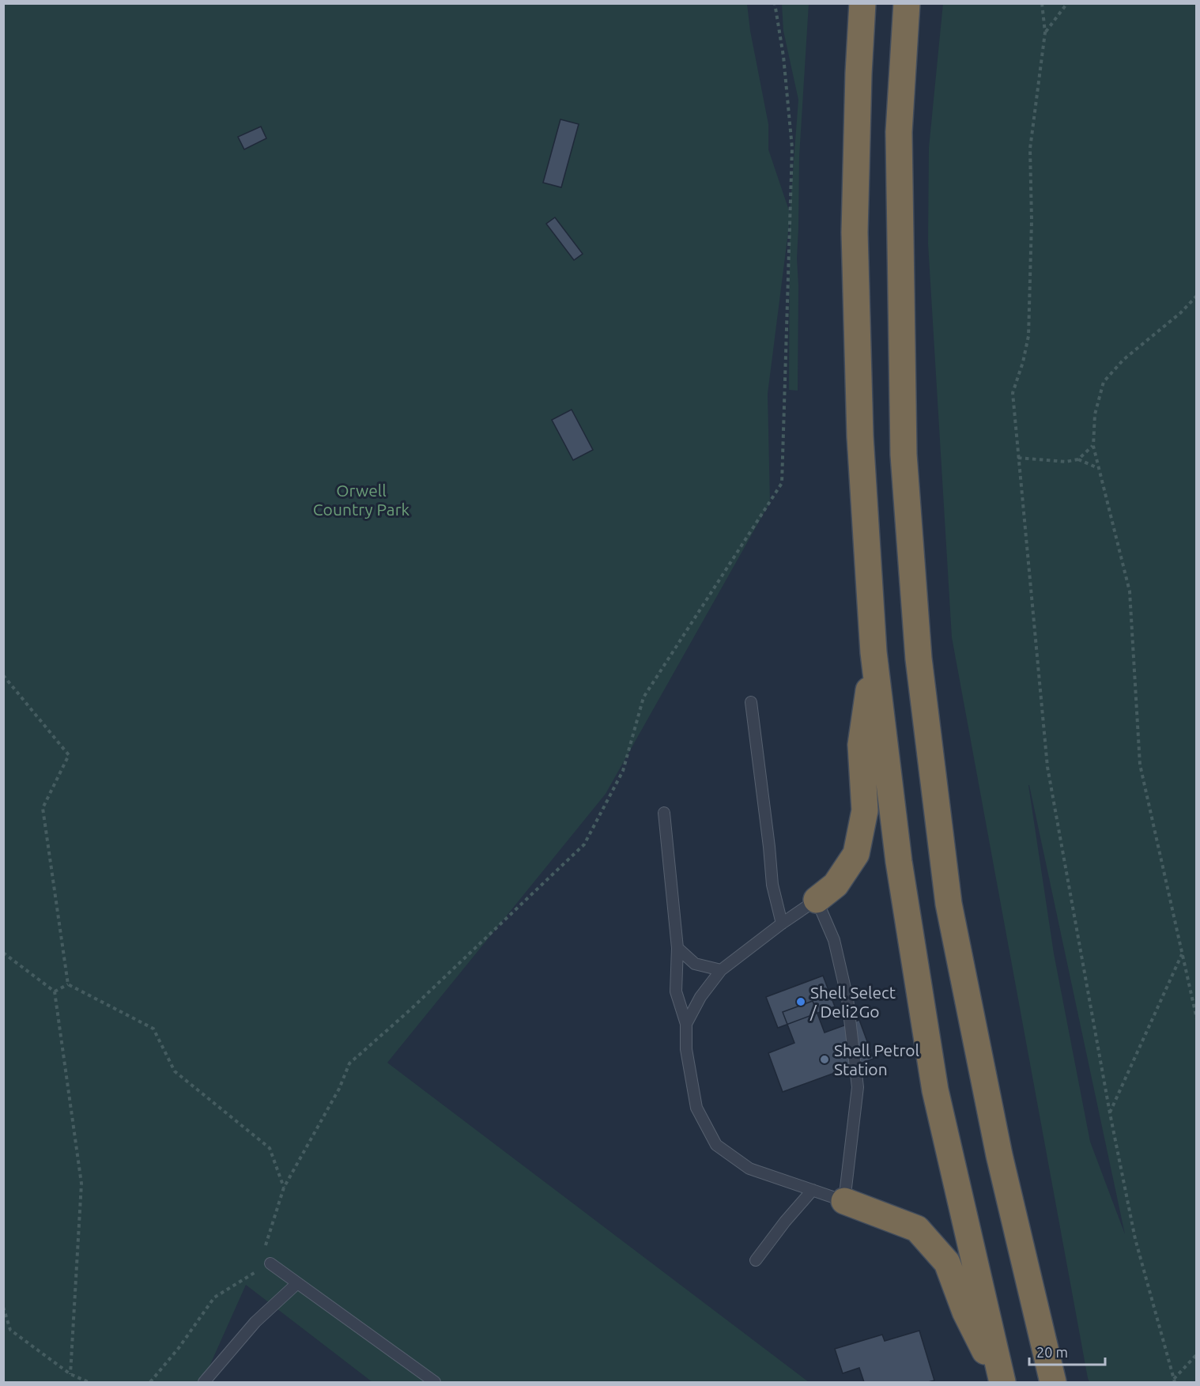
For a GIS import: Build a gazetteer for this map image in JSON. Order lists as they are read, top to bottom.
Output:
{
  "parks": ["Orwell Country Park"],
  "places": ["Shell Select / Deli2Go", "Shell Petrol Station"],
  "scale_bar": "20 m"
}
